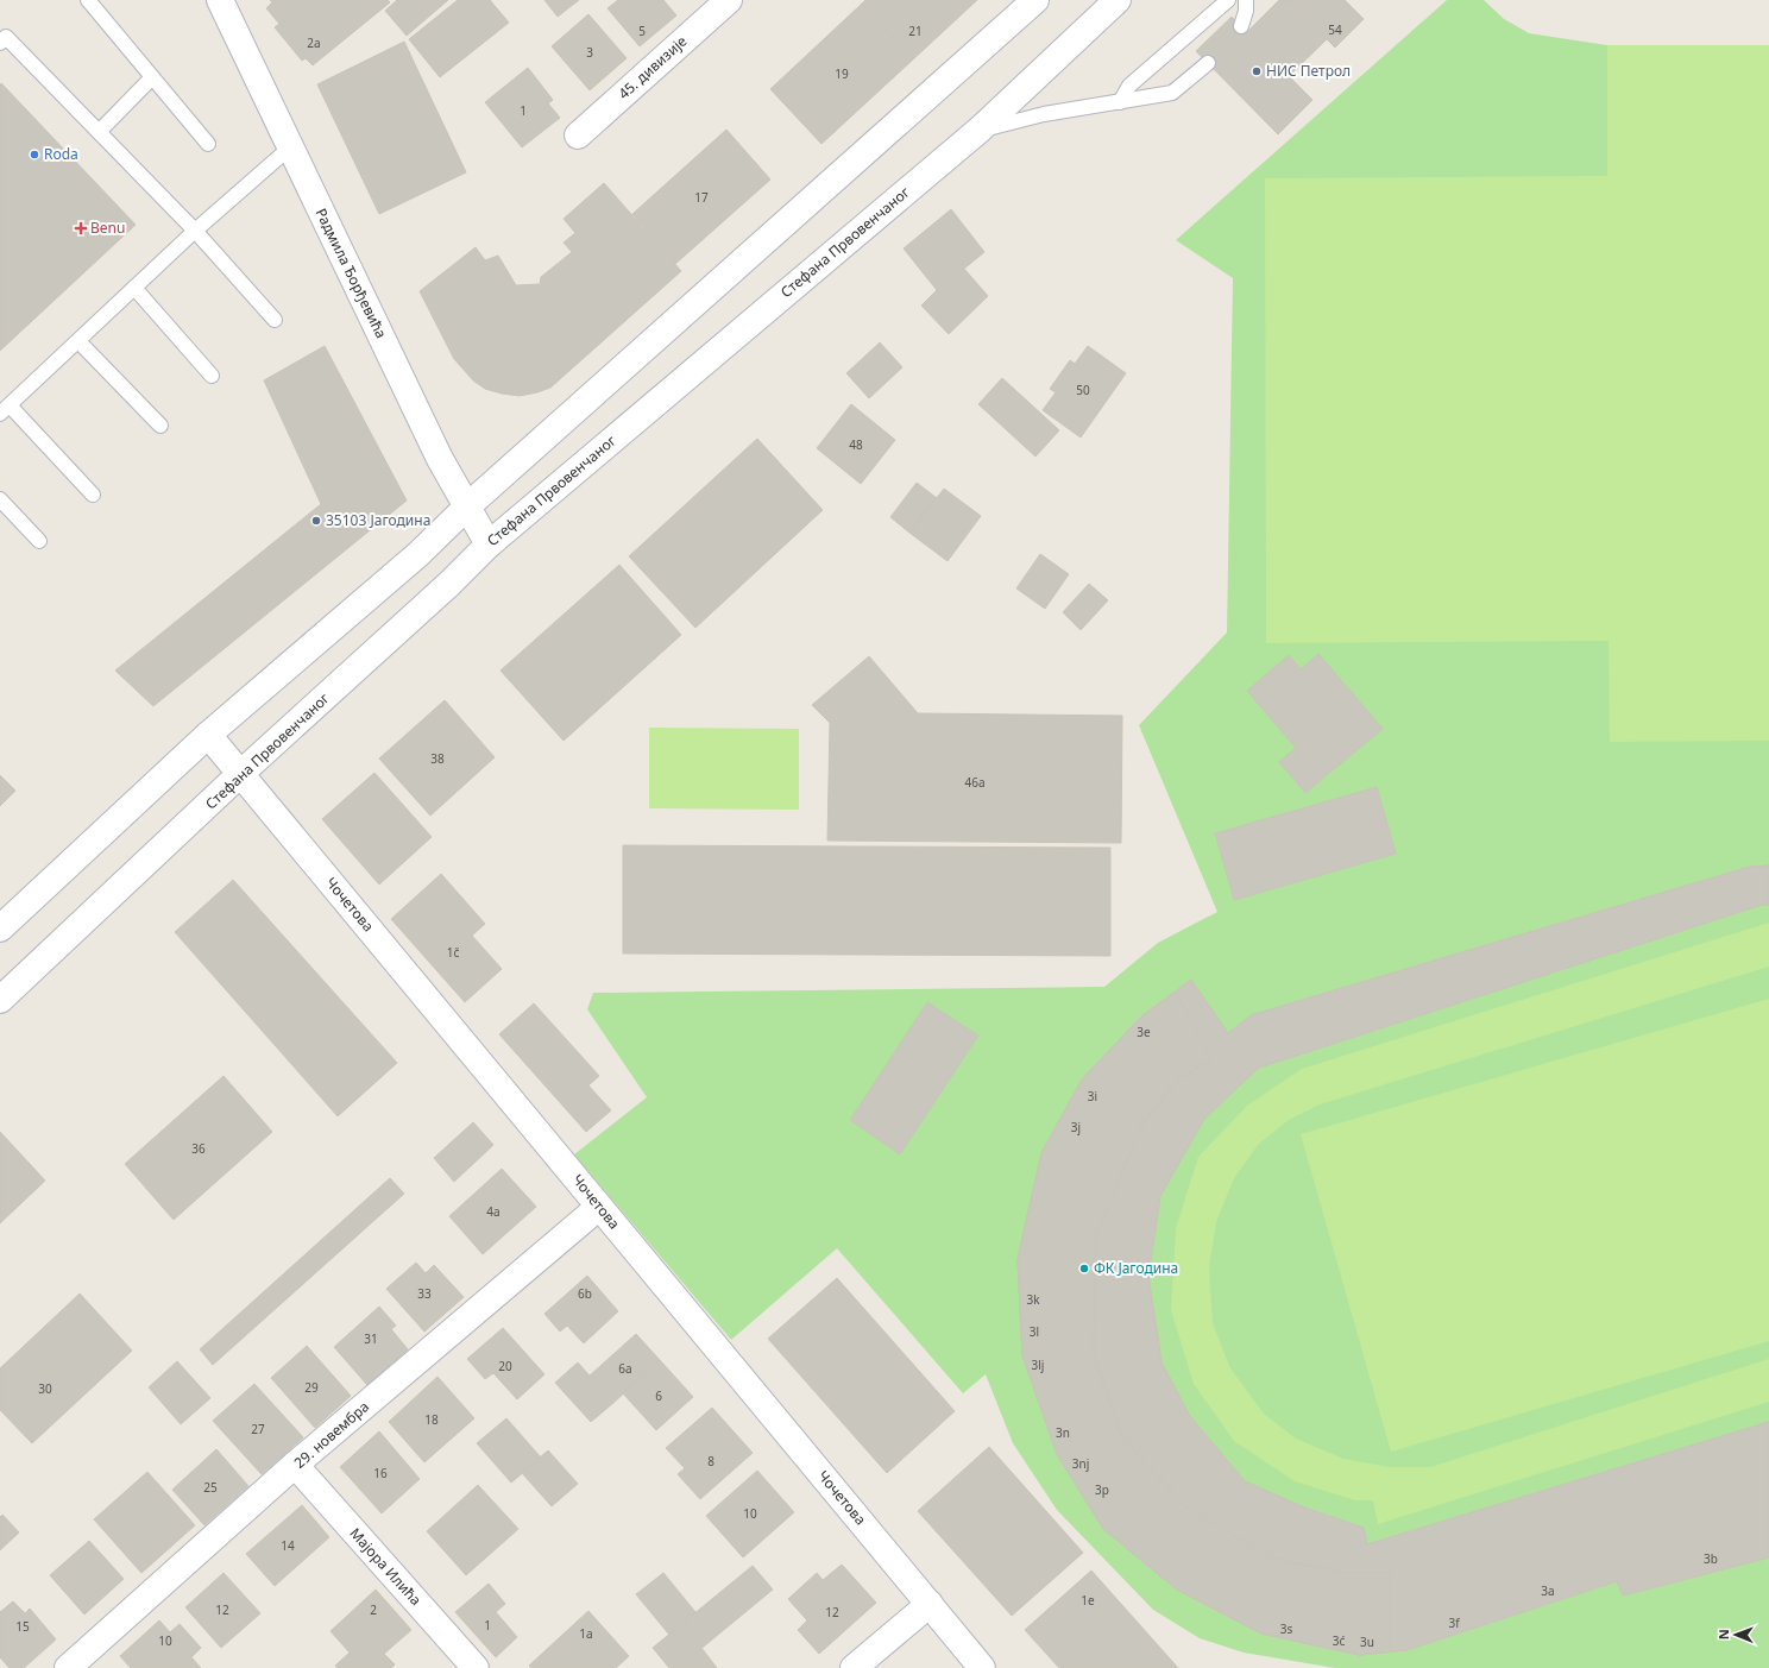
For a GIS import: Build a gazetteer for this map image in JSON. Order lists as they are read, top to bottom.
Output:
{
  "streets": {
    "street": [
      "45. дивизије",
      "Стефана Првовенчаног",
      "Радмила Ђорђевића",
      "Чочетова",
      "29. новембра",
      "Мајора Илића"
    ]
  },
  "crossings": [
    ["Стефана Првовенчаног", "Радмила Ђорђевића"],
    ["Стефана Првовенчаног", "Чочетова"],
    ["Чочетова", "29. новембра"],
    ["29. новембра", "Мајора Илића"]
  ],
  "places": {
    "other": [
      "НИС Петрол",
      "Roda",
      "35103 Јагодина",
      "ФК Јагодина"
    ],
    "health": ["Benu"]
  },
  "house_numbers": [
    "54",
    "5",
    "21",
    "2a",
    "3",
    "19",
    "1",
    "17",
    "50",
    "48",
    "38",
    "46a",
    "1č",
    "3e",
    "3i",
    "3j",
    "36",
    "4a",
    "33",
    "6b",
    "3k",
    "3l",
    "31",
    "3lj",
    "20",
    "6a",
    "29",
    "30",
    "6",
    "18",
    "27",
    "3n",
    "8",
    "3nj",
    "16",
    "25",
    "3p",
    "10",
    "14",
    "3b",
    "3a",
    "1e",
    "12",
    "2",
    "12",
    "3f",
    "1",
    "15",
    "3s",
    "1a",
    "10",
    "3ć",
    "3u"
  ],
  "north": "left"
}
